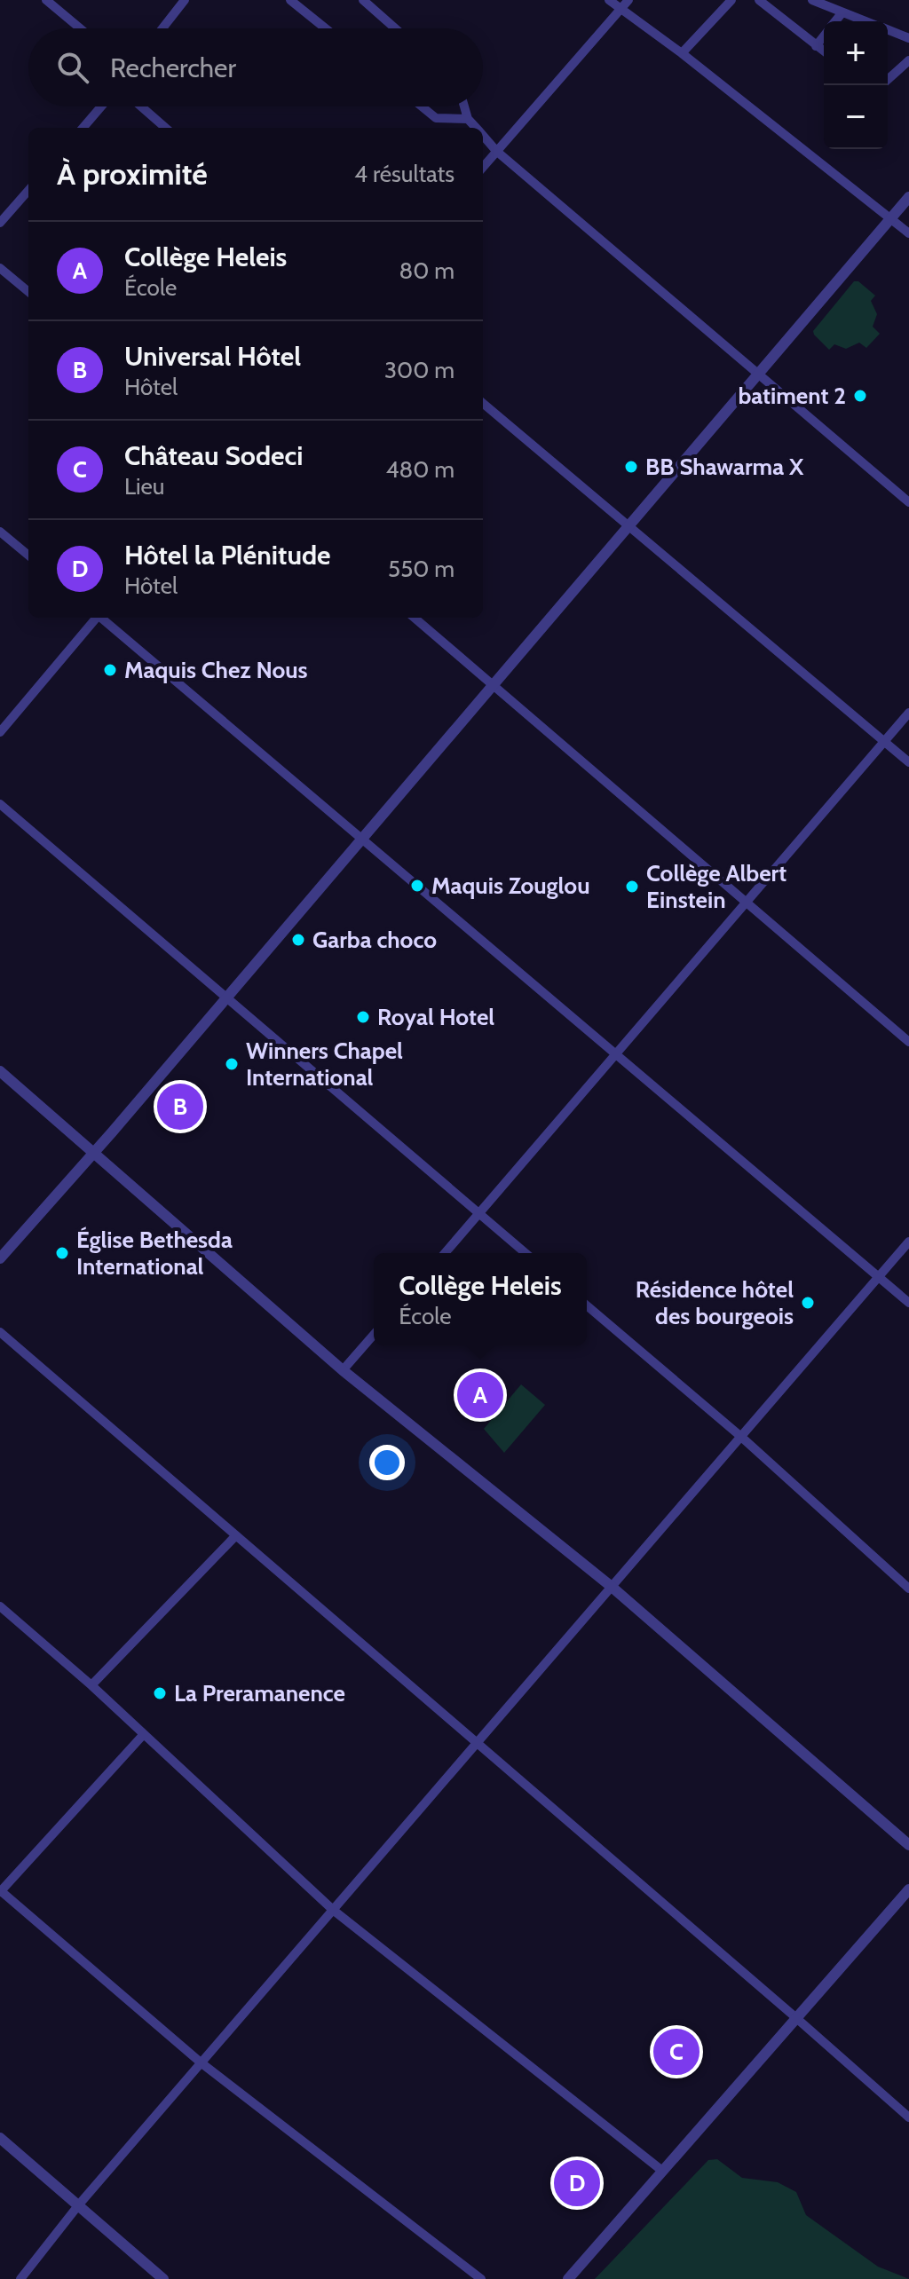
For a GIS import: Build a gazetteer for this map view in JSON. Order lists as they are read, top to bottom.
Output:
{
  "places": [
    "batiment 2",
    "BB Shawarma X",
    "Maquis Chez Nous",
    "Maquis Zouglou",
    "Collège Albert Einstein",
    "Garba choco",
    "Royal Hotel",
    "Winners Chapel International",
    "Église Bethesda International",
    "Résidence hôtel des bourgeois",
    "La Preramanence"
  ],
  "page": {
    "map_buttons": ["+", "−"],
    "search": "Rechercher",
    "heading": ["À proximité", "4 résultats"],
    "list": [
      {
        "mark": "A",
        "name": "Collège Heleis",
        "note": "École",
        "value": "80 m"
      },
      {
        "mark": "B",
        "name": "Universal Hôtel",
        "note": "Hôtel",
        "value": "300 m"
      },
      {
        "mark": "C",
        "name": "Château Sodeci",
        "note": "Lieu",
        "value": "480 m"
      },
      {
        "mark": "D",
        "name": "Hôtel la Plénitude",
        "note": "Hôtel",
        "value": "550 m"
      }
    ],
    "pins": [
      "B",
      "A",
      "C",
      "D"
    ],
    "popup": ["Collège Heleis", "École"]
  }
}
